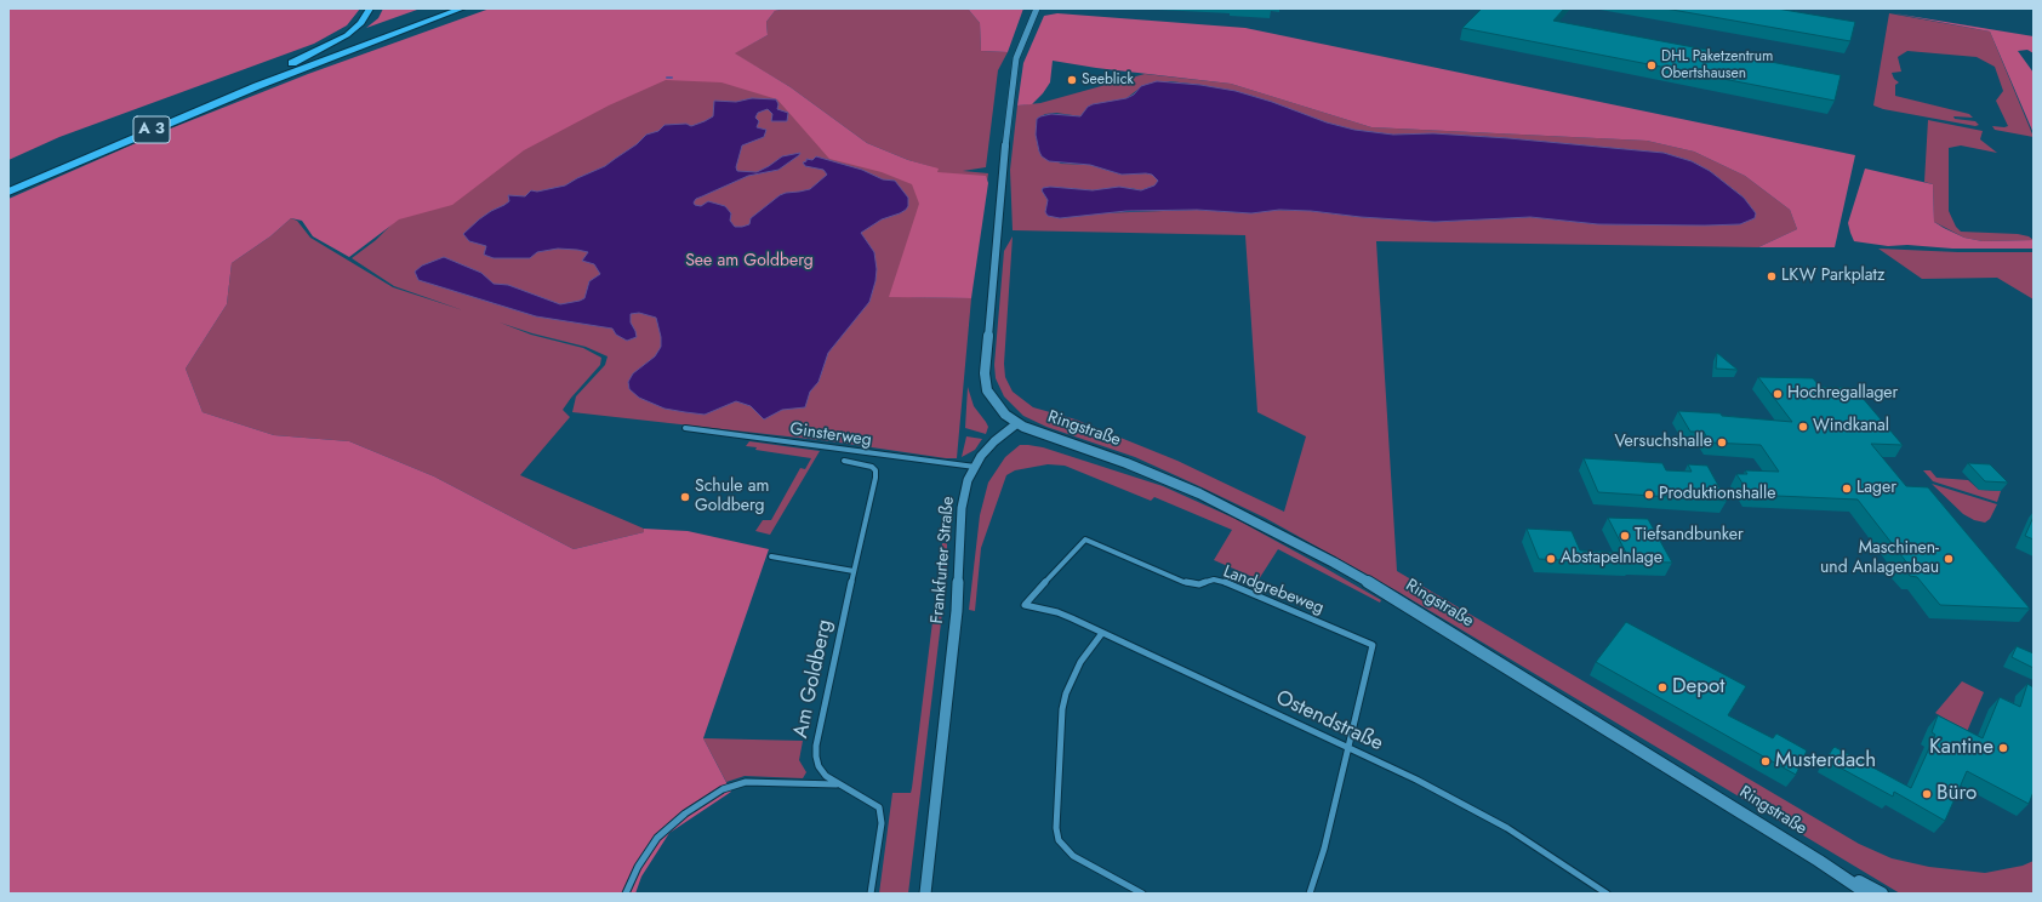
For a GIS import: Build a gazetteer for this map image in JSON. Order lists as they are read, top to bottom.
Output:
{
  "streets": {
    "highway": ["A 3"],
    "main road": ["Ringstraße"],
    "street": [
      "Ginsterweg",
      "Frankfurter Straße",
      "Landgrebeweg",
      "Am Goldberg",
      "Ostendstraße"
    ]
  },
  "crossings": [
    ["Ringstraße", "Frankfurter Straße"],
    ["Ginsterweg", "Frankfurter Straße"],
    ["Landgrebeweg", "Ostendstraße"]
  ],
  "parks": ["See am Goldberg"],
  "places": [
    "DHL Paketzentrum Obertshausen",
    "Seeblick",
    "LKW Parkplatz",
    "Hochregallager",
    "Windkanal",
    "Versuchshalle",
    "Lager",
    "Produktionshalle",
    "Schule am Goldberg",
    "Tiefsandbunker",
    "Abstapelnlage",
    "Maschinen- und Anlagenbau",
    "Depot",
    "Kantine",
    "Musterdach",
    "Büro"
  ]
}
